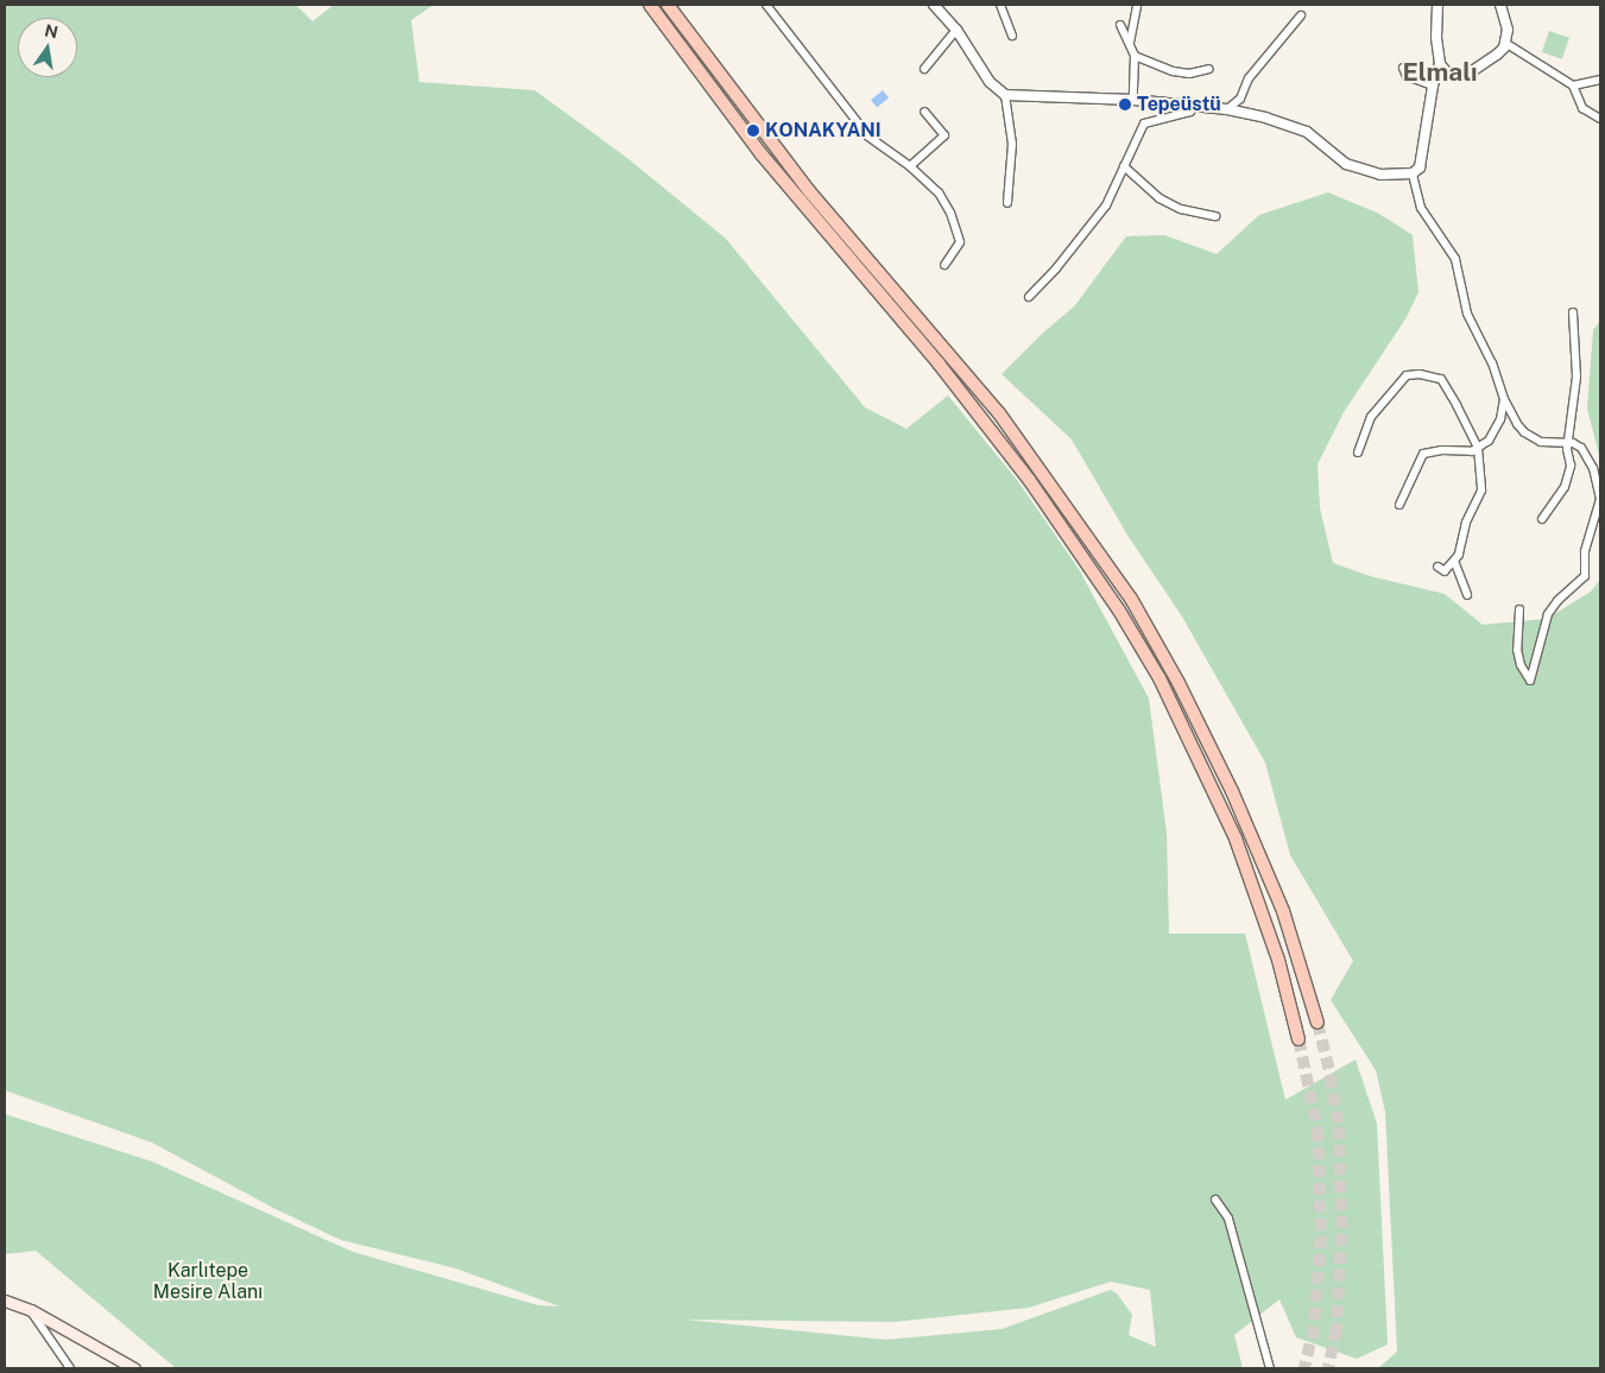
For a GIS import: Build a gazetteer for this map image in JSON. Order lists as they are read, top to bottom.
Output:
{
  "districts": ["Elmalı"],
  "parks": ["Karlıtepe Mesire Alanı"],
  "places": ["Tepeüstü", "KONAKYANI"],
  "north": "top"
}
